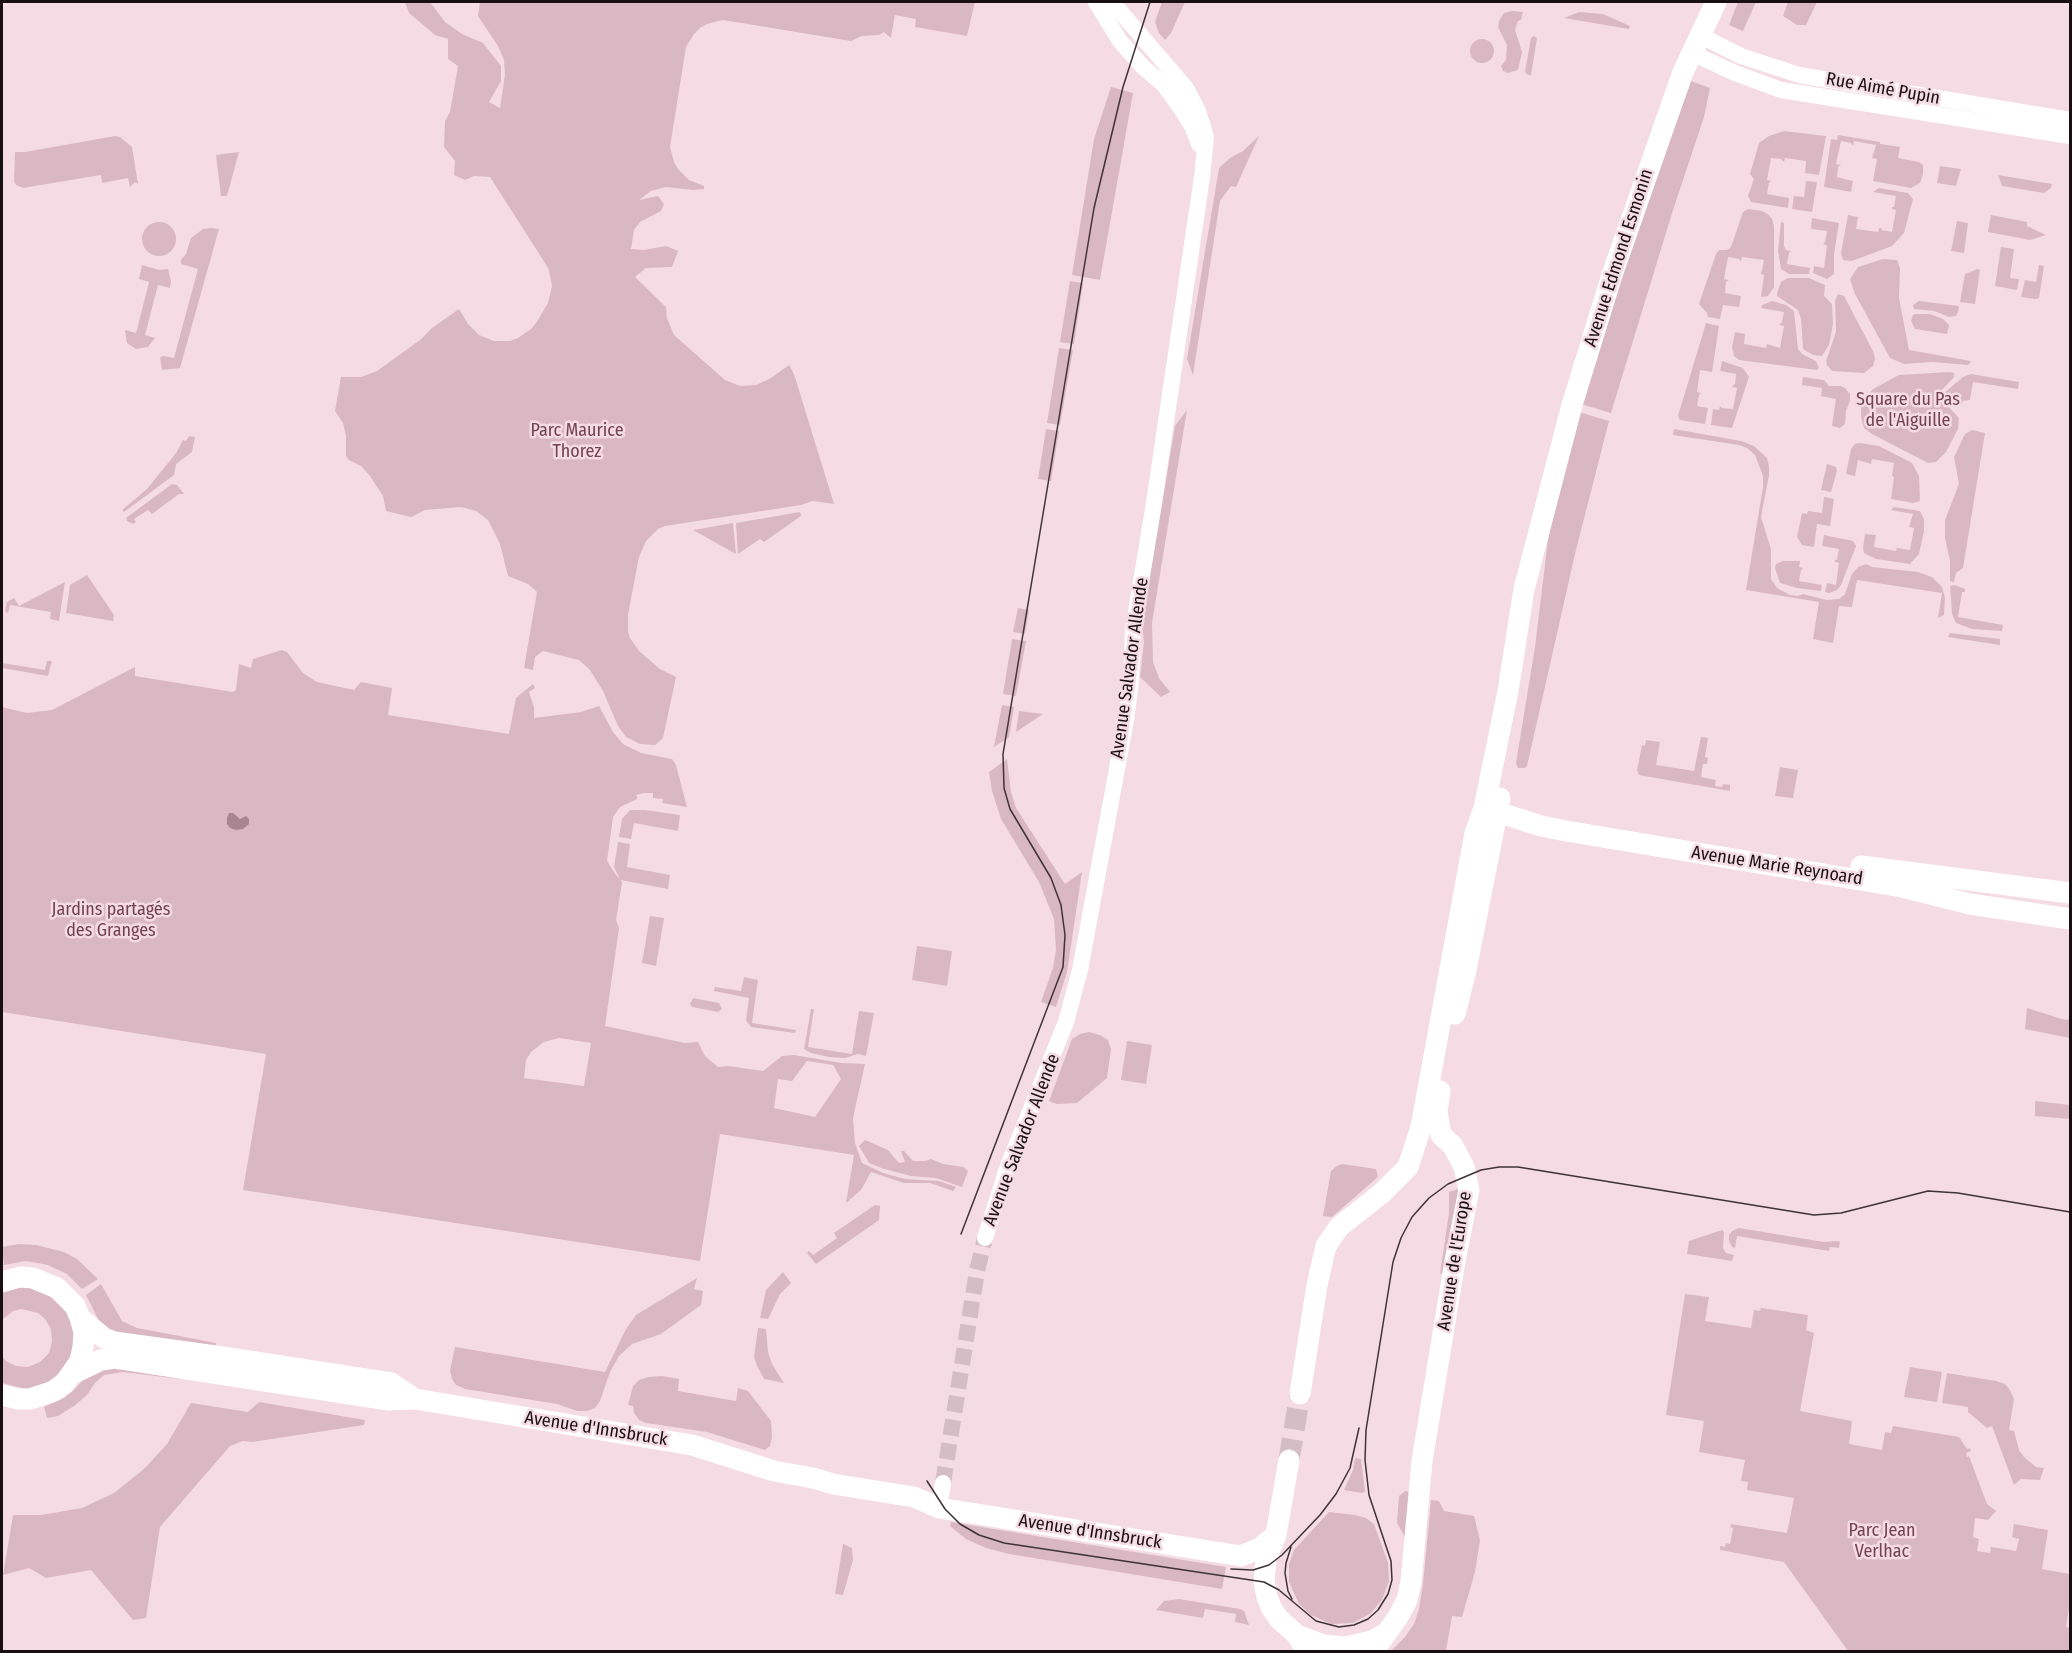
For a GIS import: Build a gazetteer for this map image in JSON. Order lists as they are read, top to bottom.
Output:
{
  "streets": {
    "main road": [
      "Avenue Edmond Esmonin",
      "Avenue Marie Reynoard",
      "Avenue de l'Europe",
      "Avenue d'Innsbruck"
    ],
    "street": ["Rue Aimé Pupin", "Avenue Salvador Allende"]
  },
  "crossings": [
    ["Rue Aimé Pupin", "Avenue Edmond Esmonin"],
    ["Avenue Edmond Esmonin", "Avenue Marie Reynoard"],
    ["Avenue Edmond Esmonin", "Avenue de l'Europe"],
    ["Avenue Marie Reynoard", "Avenue de l'Europe"]
  ],
  "parks": [
    "Square du Pas de l'Aiguille",
    "Parc Maurice Thorez",
    "Jardins partagés des Granges",
    "Parc Jean Verlhac"
  ]
}
